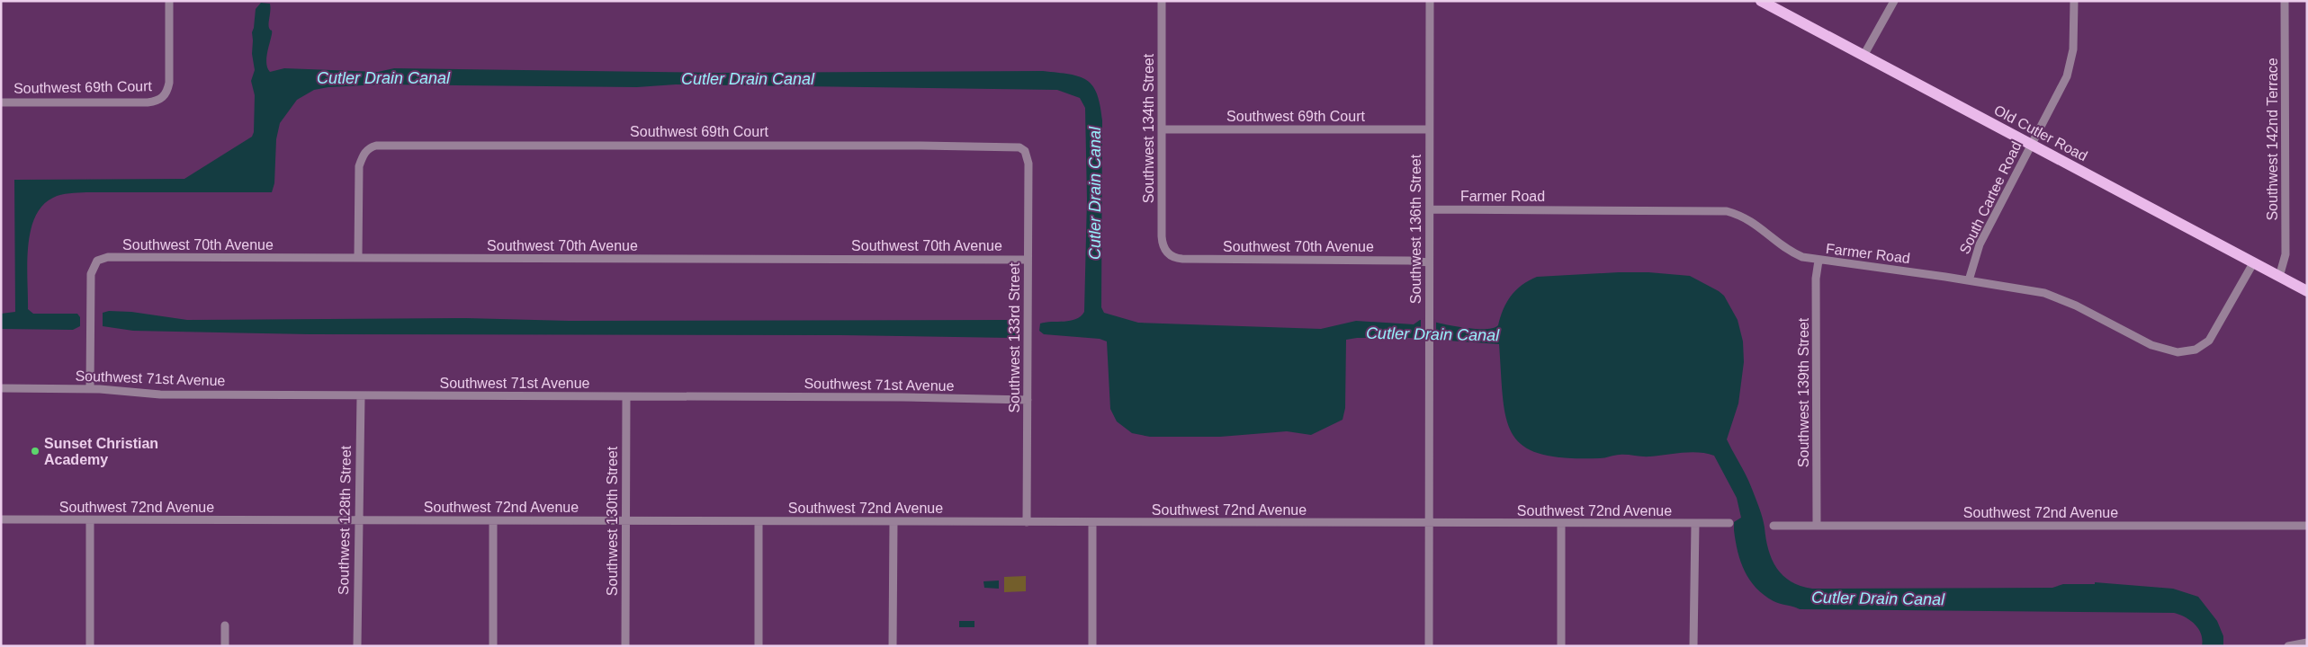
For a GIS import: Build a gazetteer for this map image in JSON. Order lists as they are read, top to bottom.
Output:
{
  "streets": {
    "main road": ["Old Cutler Road"],
    "street": [
      "Southwest 69th Court",
      "Southwest 134th Street",
      "Southwest 142nd Terrace",
      "Farmer Road",
      "South Cartee Road",
      "Southwest 136th Street",
      "Southwest 70th Avenue",
      "Southwest 133rd Street",
      "Southwest 71st Avenue",
      "Southwest 139th Street",
      "Southwest 72nd Avenue",
      "Southwest 128th Street",
      "Southwest 130th Street"
    ]
  },
  "crossings": [
    ["Southwest 69th Court", "Southwest 134th Street"],
    ["Southwest 69th Court", "Southwest 136th Street"],
    ["Southwest 69th Court", "Southwest 70th Avenue"],
    ["Southwest 69th Court", "Southwest 133rd Street"],
    ["Southwest 134th Street", "Southwest 70th Avenue"],
    ["Old Cutler Road", "Southwest 142nd Terrace"],
    ["Old Cutler Road", "Farmer Road"],
    ["Old Cutler Road", "South Cartee Road"],
    ["Farmer Road", "South Cartee Road"],
    ["Farmer Road", "Southwest 136th Street"],
    ["Farmer Road", "Southwest 139th Street"],
    ["Southwest 136th Street", "Southwest 70th Avenue"],
    ["Southwest 136th Street", "Southwest 72nd Avenue"],
    ["Southwest 70th Avenue", "Southwest 133rd Street"],
    ["Southwest 70th Avenue", "Southwest 71st Avenue"],
    ["Southwest 133rd Street", "Southwest 71st Avenue"],
    ["Southwest 133rd Street", "Southwest 72nd Avenue"],
    ["Southwest 71st Avenue", "Southwest 128th Street"],
    ["Southwest 71st Avenue", "Southwest 130th Street"],
    ["Southwest 139th Street", "Southwest 72nd Avenue"],
    ["Southwest 72nd Avenue", "Southwest 128th Street"],
    ["Southwest 72nd Avenue", "Southwest 130th Street"]
  ],
  "water": ["Cutler Drain Canal"],
  "places": ["Sunset Christian Academy"]
}
